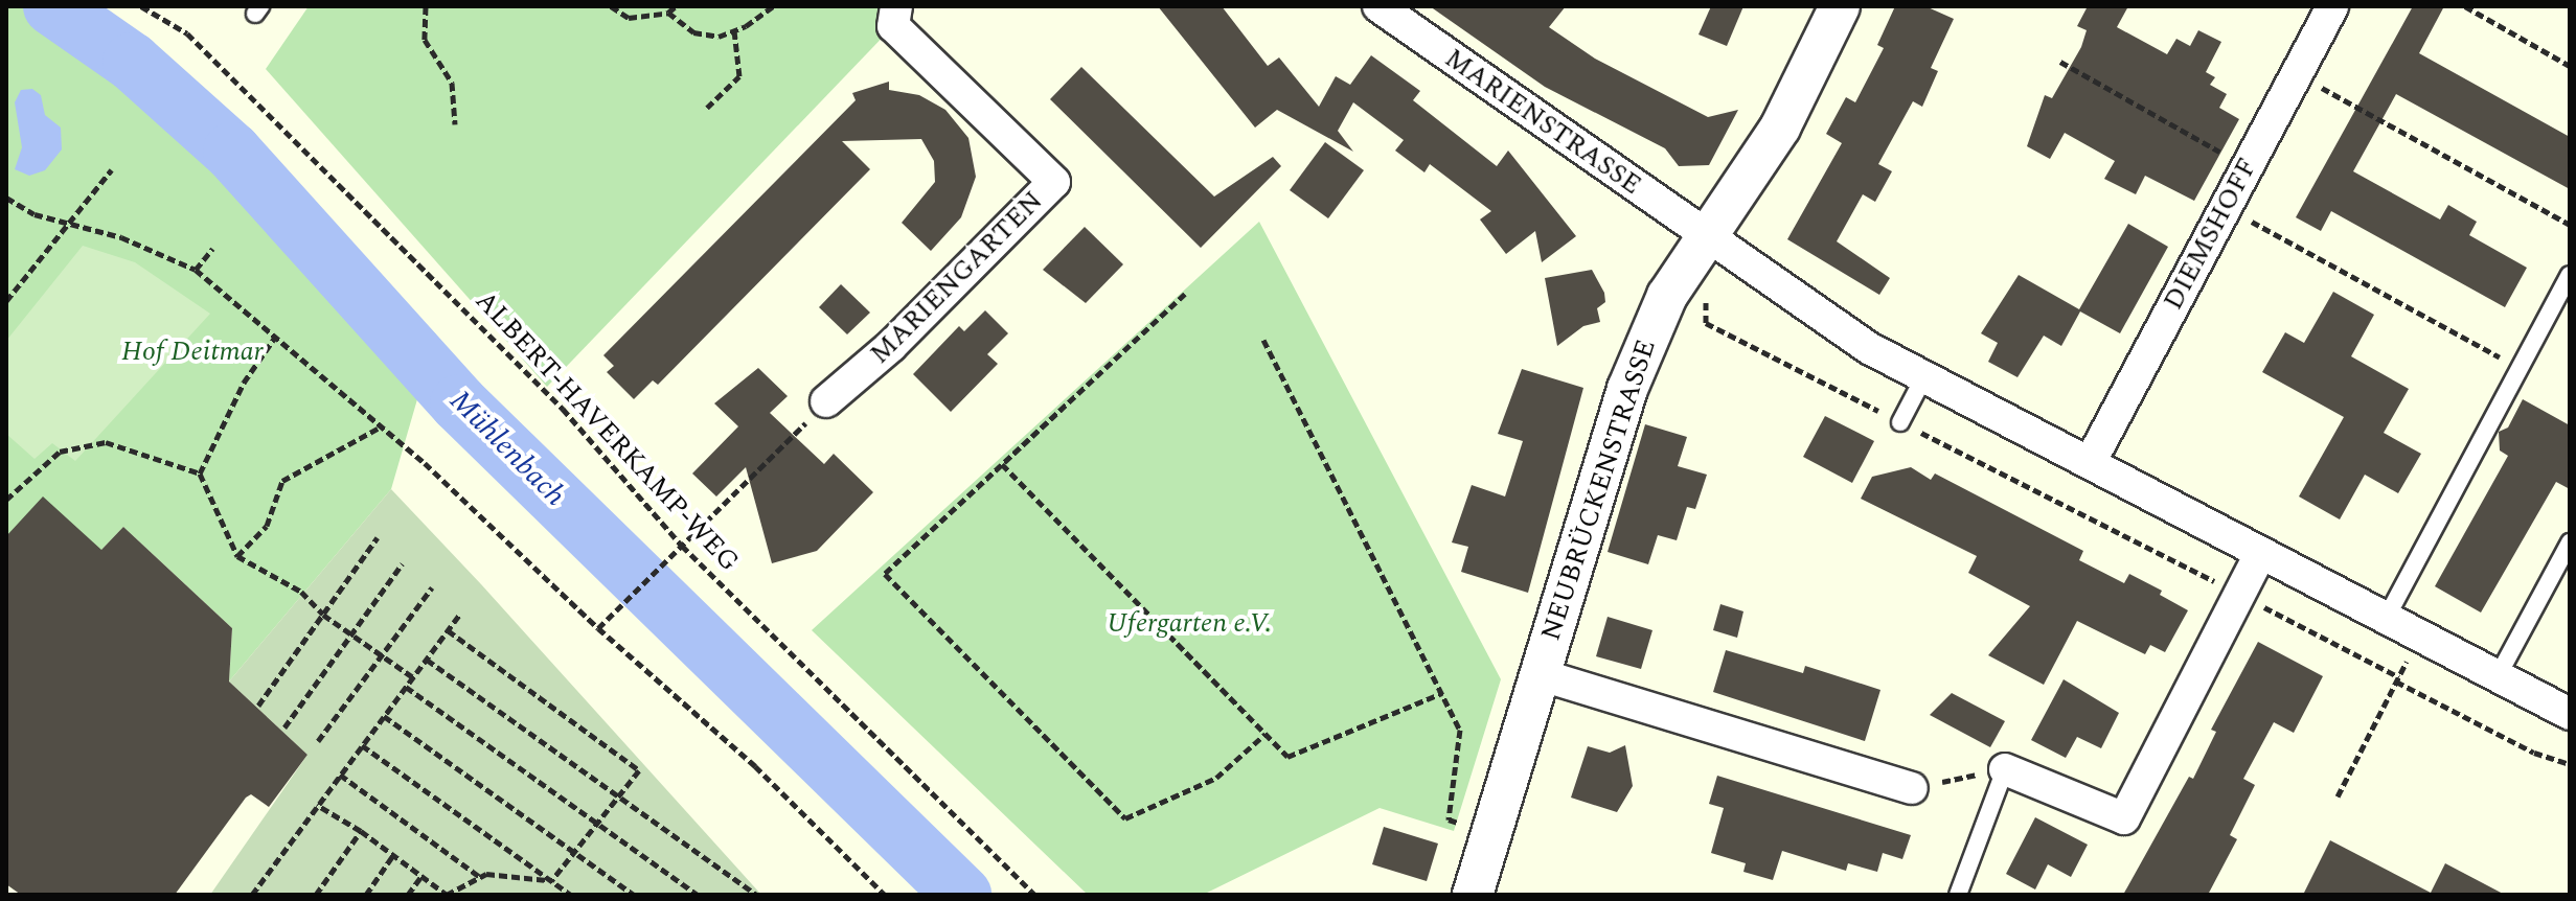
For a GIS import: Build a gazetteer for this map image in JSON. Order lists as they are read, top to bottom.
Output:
{
  "streets": {
    "street": [
      "MARIENSTRASSE",
      "DIEMSHOFF",
      "MARIENGARTEN",
      "NEUBRÜCKENSTRASSE"
    ],
    "path": ["ALBERT-HAVERKAMP-WEG"]
  },
  "crossings": [
    ["MARIENSTRASSE", "NEUBRÜCKENSTRASSE"]
  ],
  "water": ["Mühlenbach"],
  "parks": ["Hof Deitmar", "Ufergarten e.V."]
}
